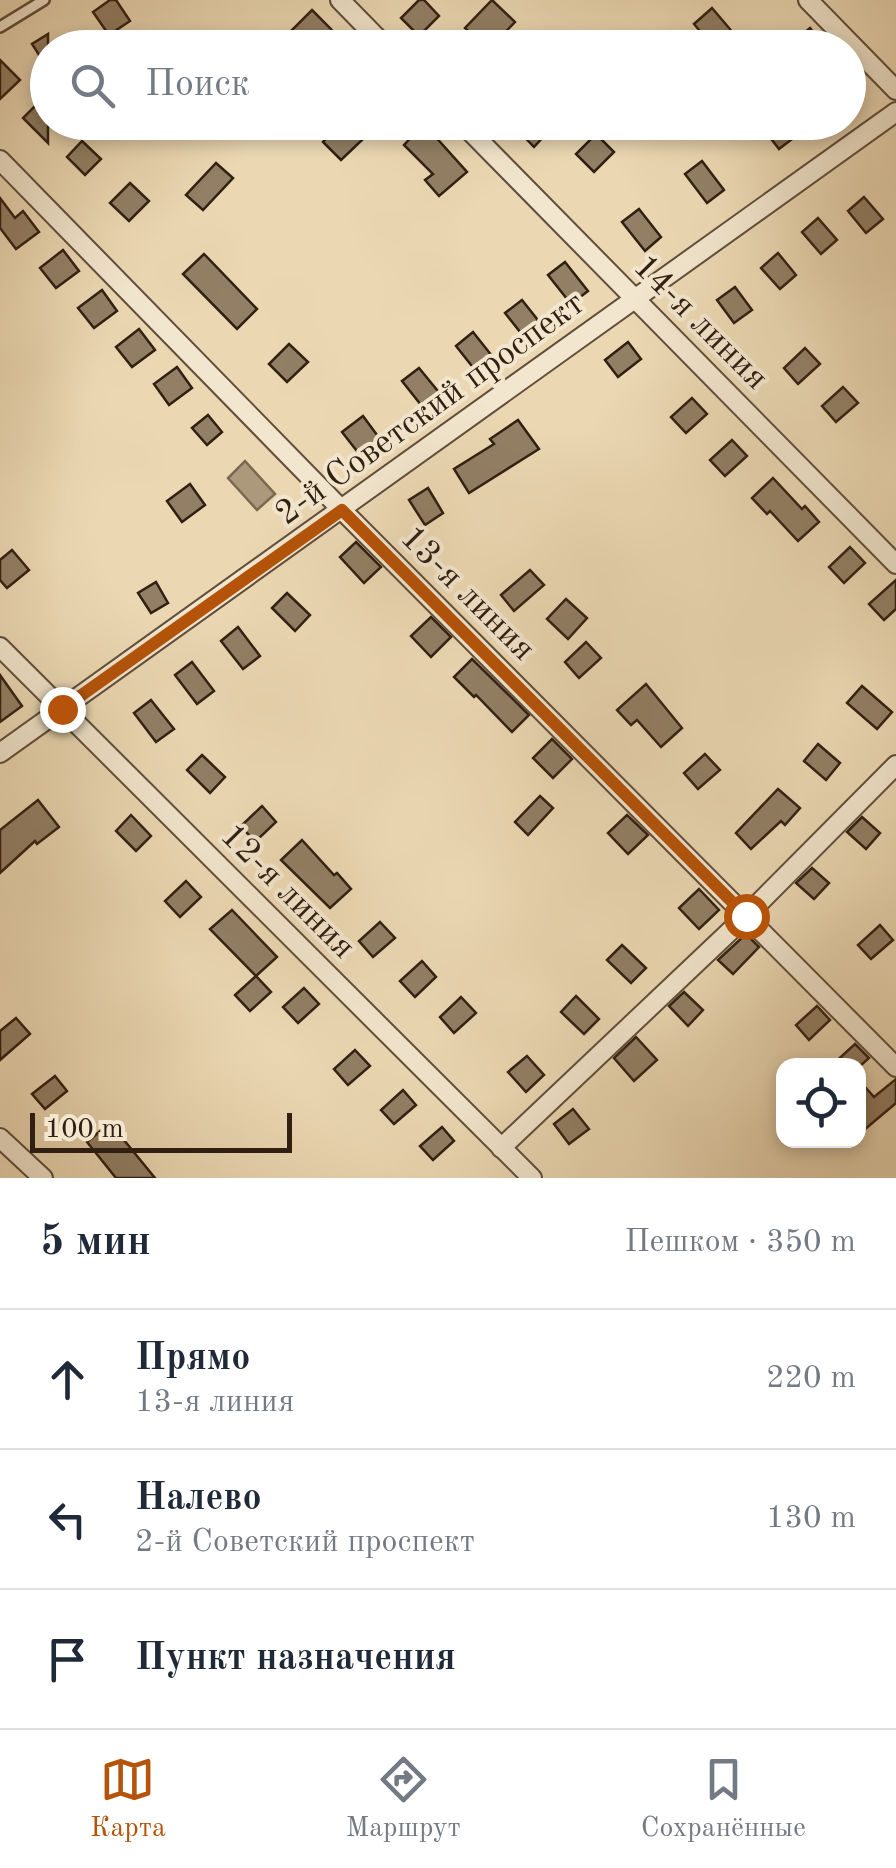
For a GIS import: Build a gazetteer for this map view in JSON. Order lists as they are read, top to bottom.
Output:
{
  "streets": {
    "street": [
      "14-я линия",
      "2-й Советский проспект",
      "13-я линия",
      "12-я линия"
    ]
  },
  "crossings": [
    ["14-я линия", "2-й Советский проспект"],
    ["2-й Советский проспект", "13-я линия"],
    ["2-й Советский проспект", "12-я линия"]
  ],
  "scale_bar": "100 m",
  "page": {
    "search": "Поиск",
    "scale": "100 m",
    "heading": ["5 мин", "Пешком · 350 m"],
    "list": [
      ["Прямо", "13-я линия", "220 m"],
      ["Налево", "2-й Советский проспект", "130 m"],
      "Пункт назначения"
    ],
    "nav": ["Карта", "Маршрут", "Сохранённые"]
  }
}
